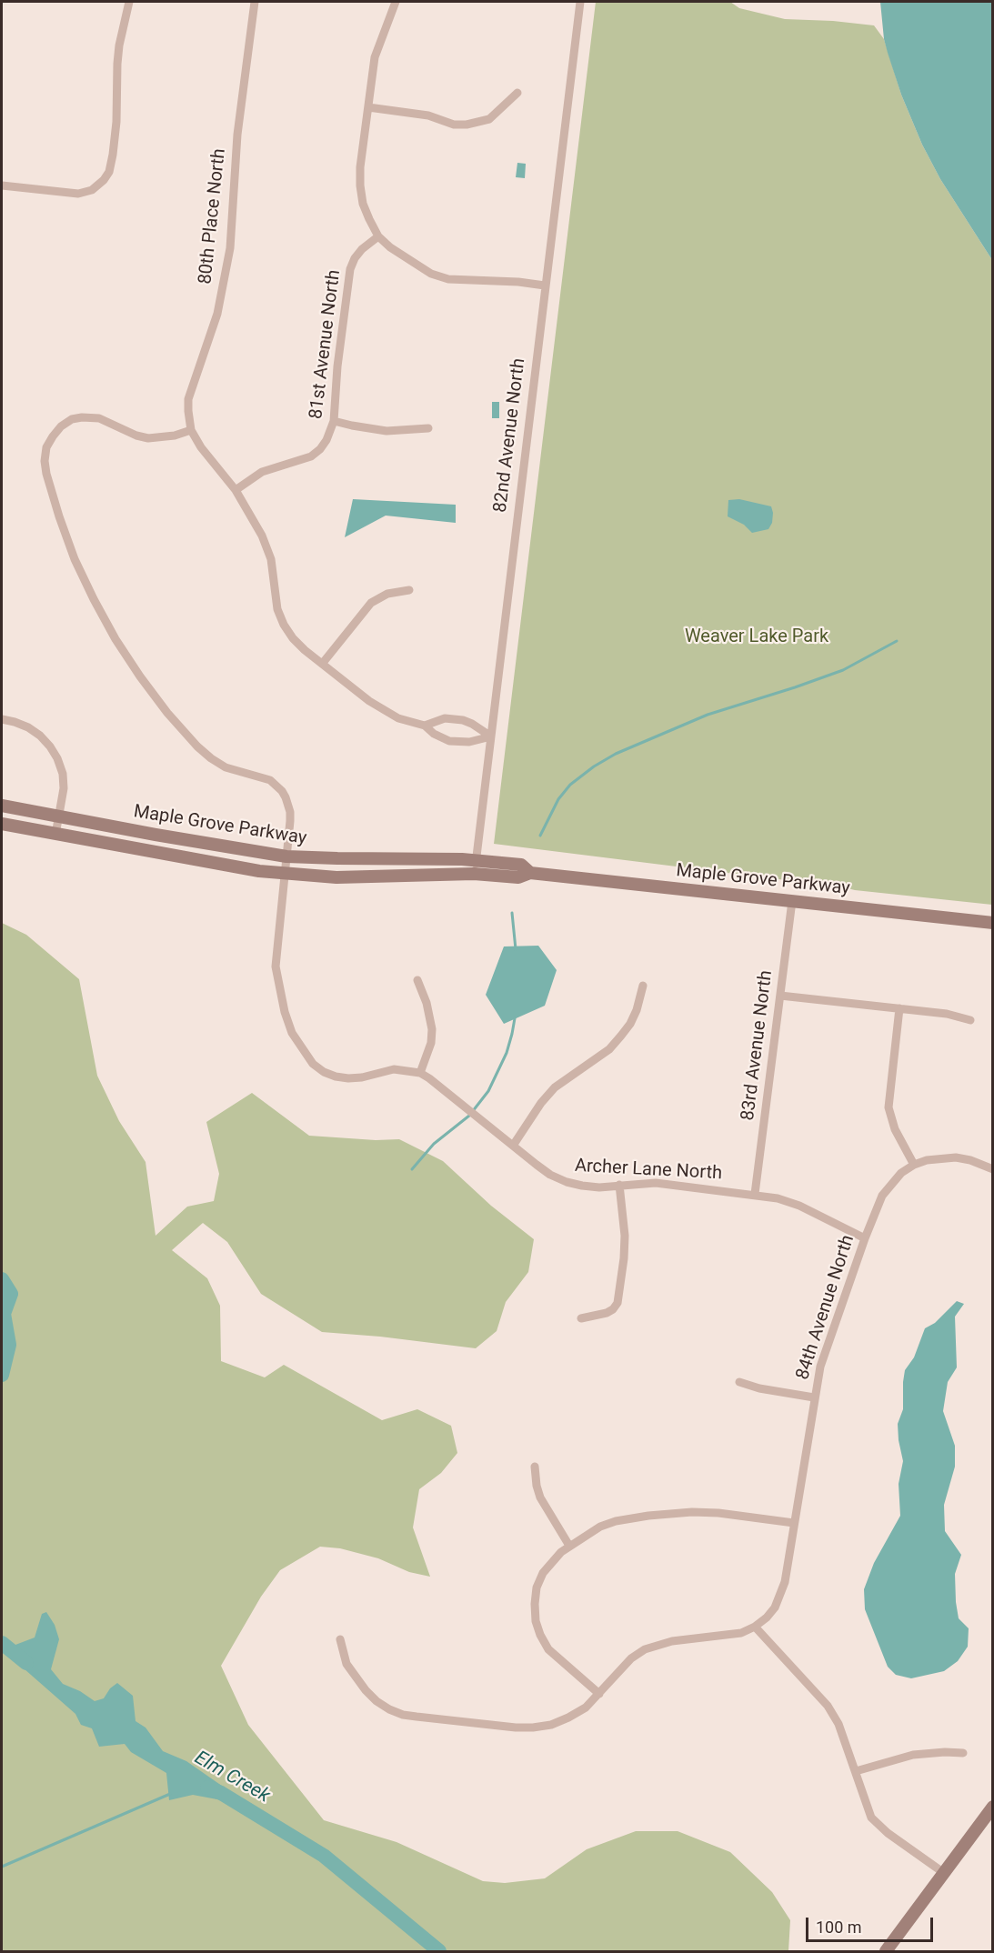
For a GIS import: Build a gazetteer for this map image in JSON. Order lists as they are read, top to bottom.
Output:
{
  "streets": {
    "main road": ["Maple Grove Parkway"],
    "street": [
      "80th Place North",
      "81st Avenue North",
      "82nd Avenue North",
      "83rd Avenue North",
      "Archer Lane North",
      "84th Avenue North"
    ]
  },
  "crossings": [
    ["82nd Avenue North", "Maple Grove Parkway"],
    ["Maple Grove Parkway", "83rd Avenue North"],
    ["Maple Grove Parkway", "Archer Lane North"],
    ["83rd Avenue North", "Archer Lane North"],
    ["Archer Lane North", "84th Avenue North"]
  ],
  "water": ["Elm Creek"],
  "parks": ["Weaver Lake Park"],
  "scale_bar": "100 m"
}
